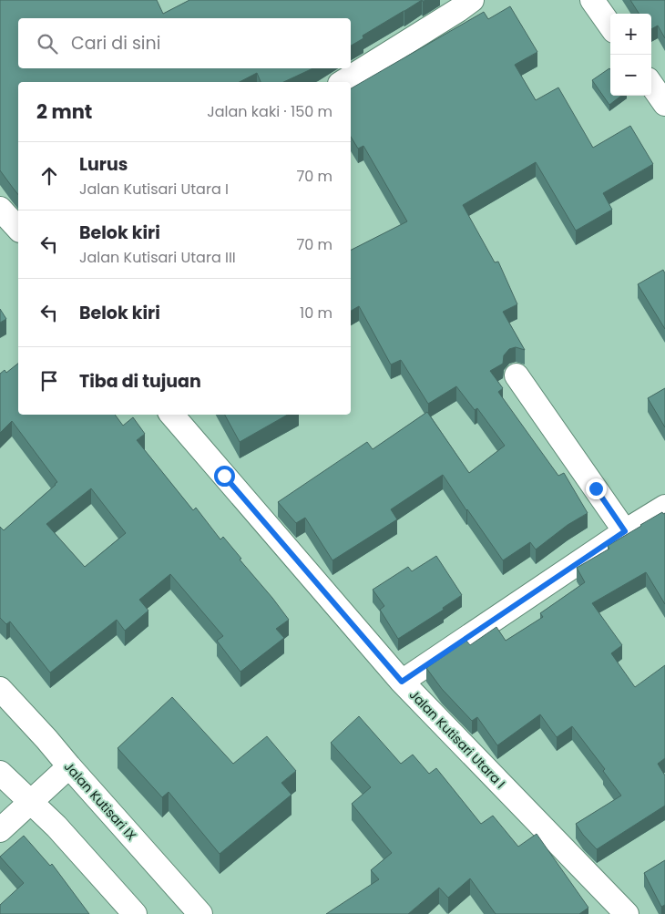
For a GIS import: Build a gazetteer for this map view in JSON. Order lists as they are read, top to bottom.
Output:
{
  "streets": {
    "street": ["Jalan Kutisari Utara I", "Jalan Kutisari IX"]
  },
  "page": {
    "map_buttons": ["+", "−"],
    "search": "Cari di sini",
    "heading": ["2 mnt", "Jalan kaki · 150 m"],
    "list": [
      ["Lurus", "Jalan Kutisari Utara I", "70 m"],
      ["Belok kiri", "Jalan Kutisari Utara III", "70 m"],
      ["Belok kiri", "10 m"],
      "Tiba di tujuan"
    ]
  }
}
